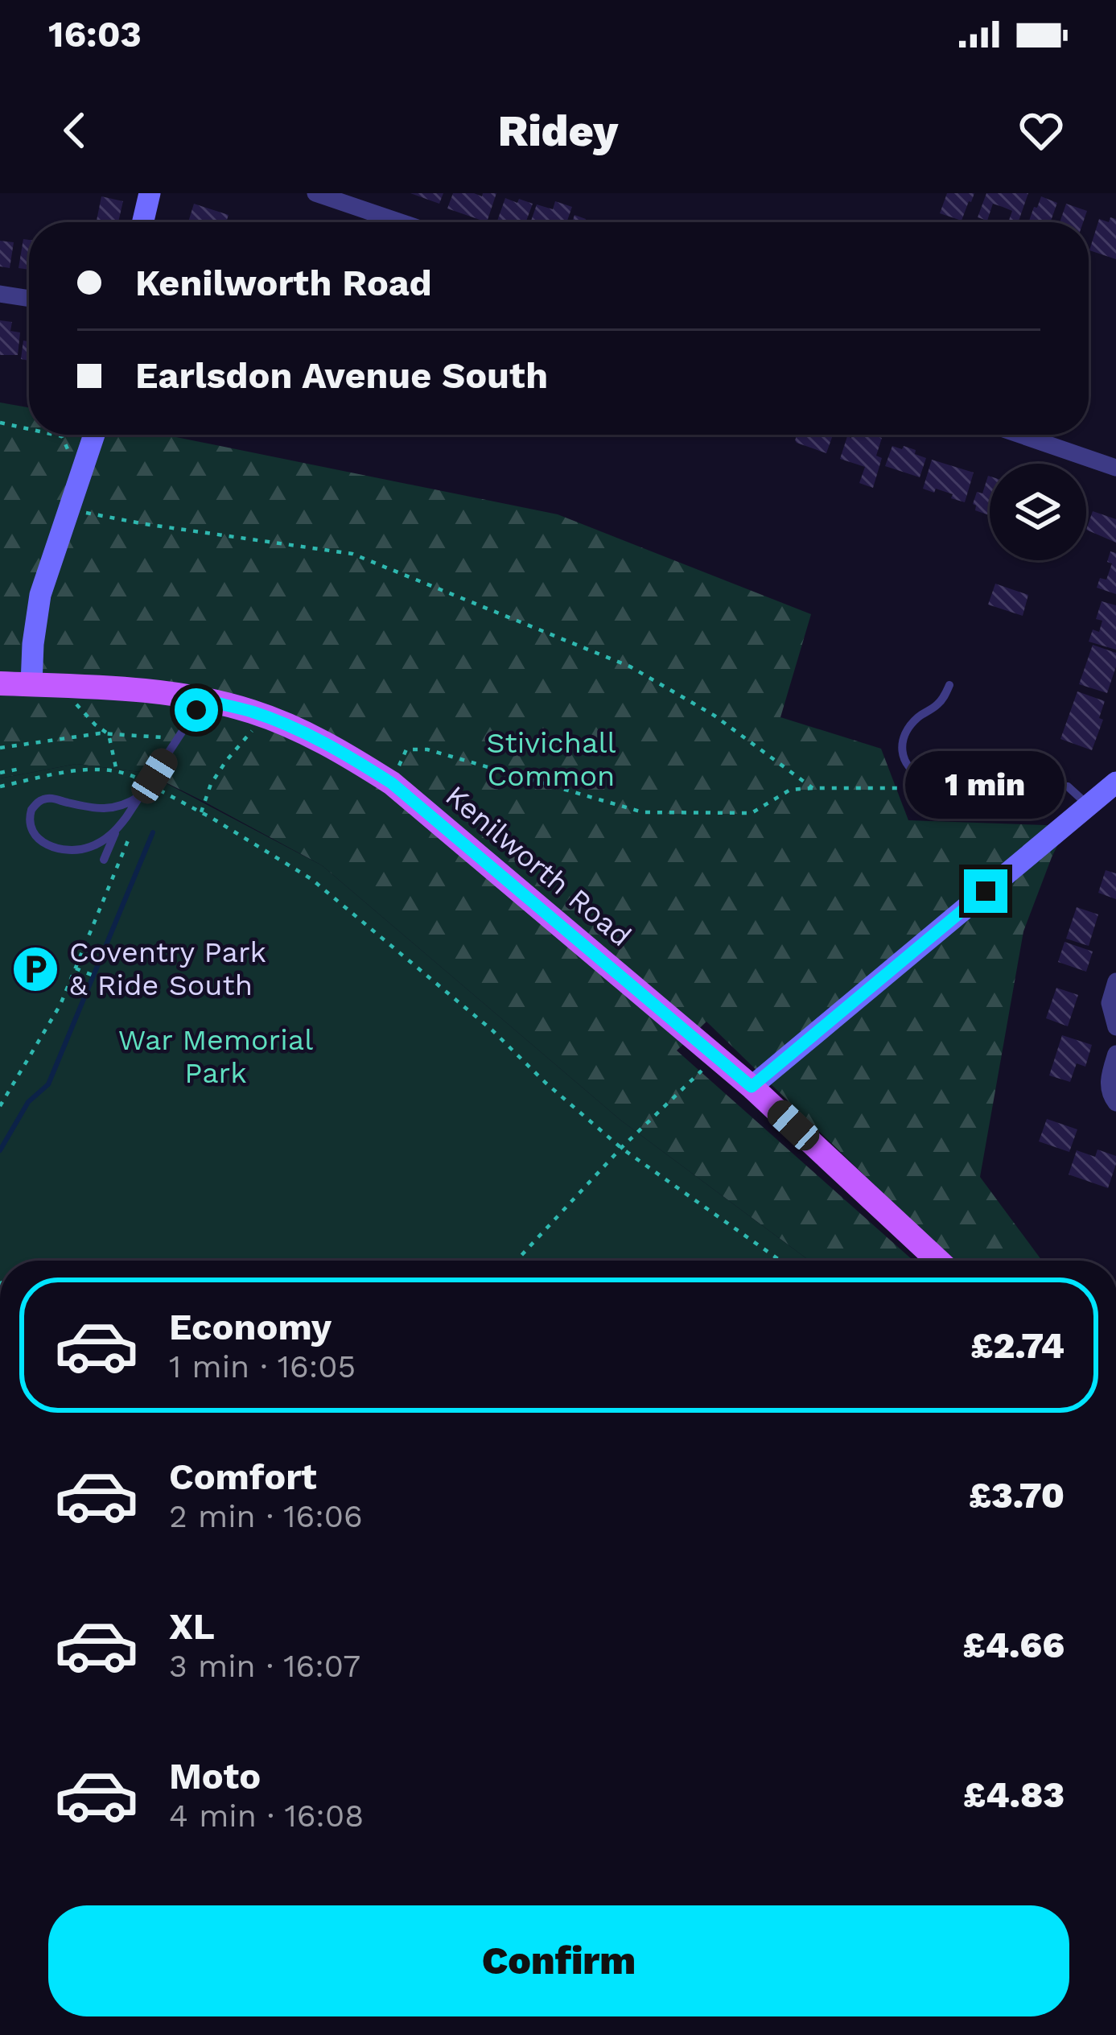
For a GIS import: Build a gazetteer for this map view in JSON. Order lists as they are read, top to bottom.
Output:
{
  "streets": {
    "main road": ["Kenilworth Road"]
  },
  "parks": ["Stivichall Common", "War Memorial Park"],
  "places": {
    "parking": ["Coventry Park & Ride South"]
  },
  "page": {
    "status": "16:03",
    "header": "Ridey",
    "banner": ["Kenilworth Road", "Earlsdon Avenue South"],
    "bubble": "1 min",
    "list": [
      {
        "name": "Economy",
        "note": "1 min · 16:05",
        "value": "£2.74"
      },
      {
        "name": "Comfort",
        "note": "2 min · 16:06",
        "value": "£3.70"
      },
      {
        "name": "XL",
        "note": "3 min · 16:07",
        "value": "£4.66"
      },
      {
        "name": "Moto",
        "note": "4 min · 16:08",
        "value": "£4.83"
      }
    ],
    "buttons": "Confirm"
  }
}
